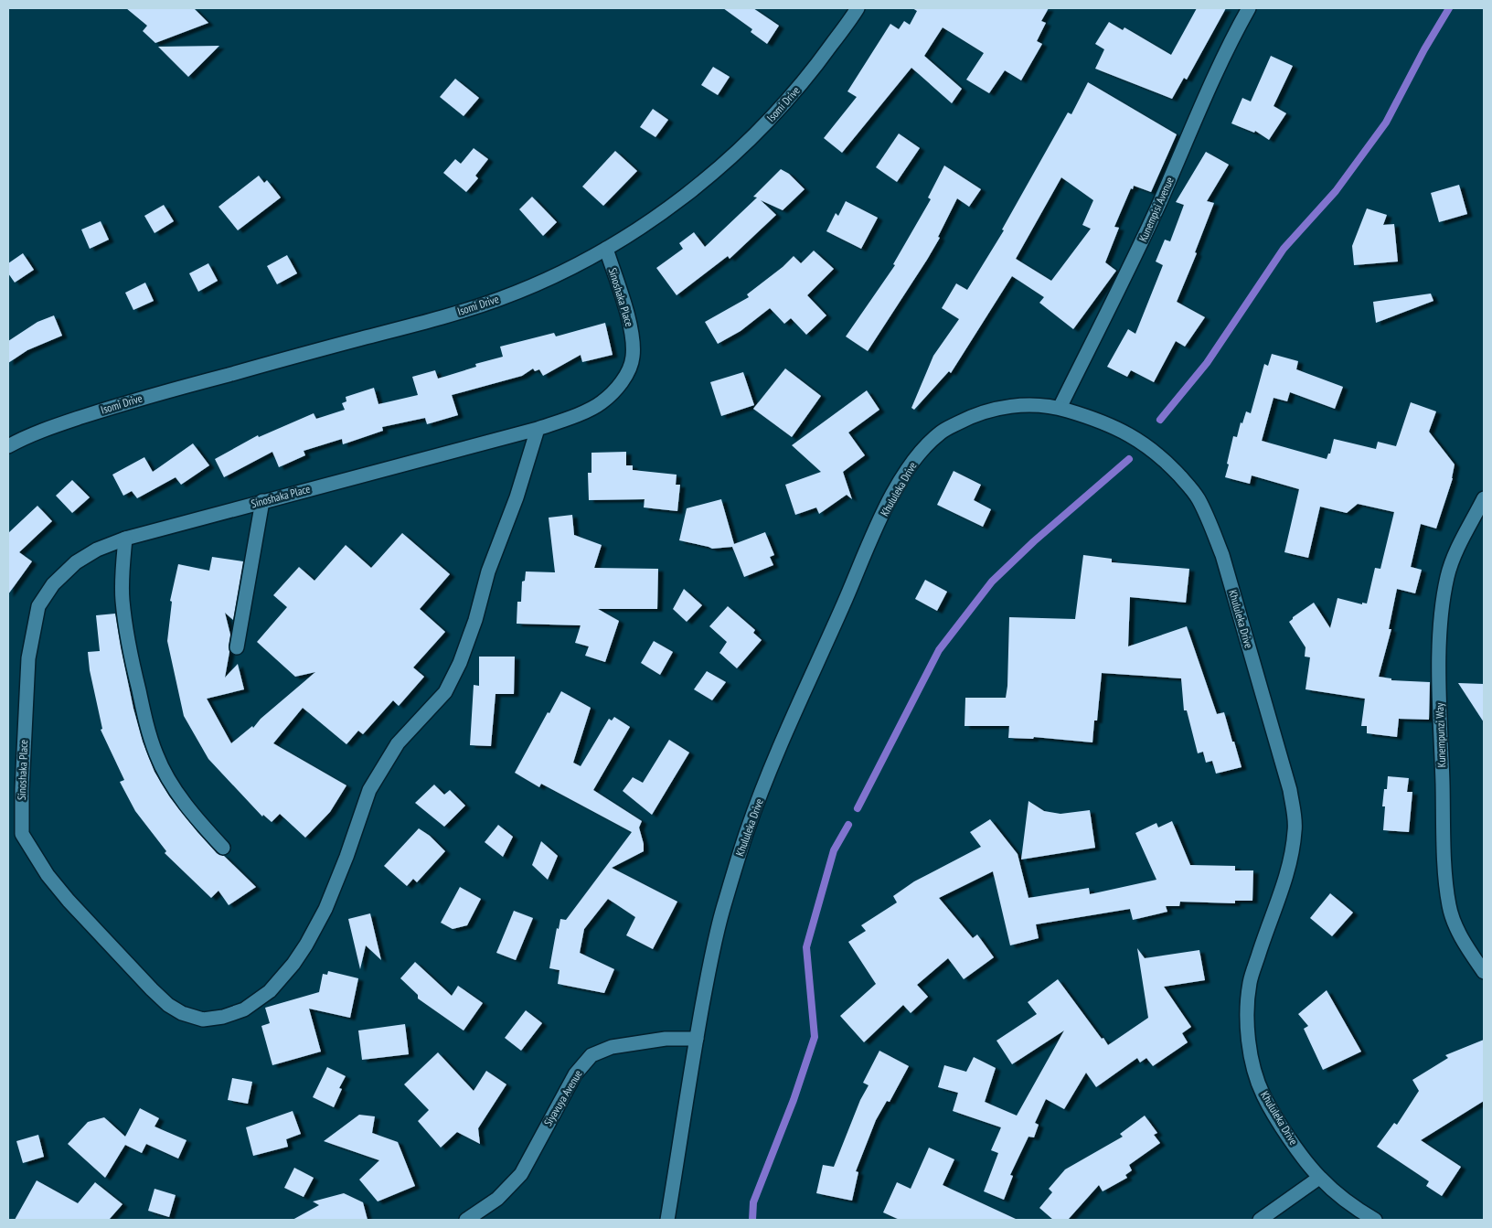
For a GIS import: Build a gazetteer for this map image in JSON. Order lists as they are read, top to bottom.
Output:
{
  "streets": {
    "street": [
      "Isomi Drive",
      "Kunempisi Avenue",
      "Sinoshaka Place",
      "Khululeka Drive",
      "Kunempunzi Way",
      "Siyavuya Avenue"
    ]
  },
  "crossings": [
    ["Isomi Drive", "Sinoshaka Place"],
    ["Kunempisi Avenue", "Khululeka Drive"],
    ["Khululeka Drive", "Siyavuya Avenue"]
  ]
}
